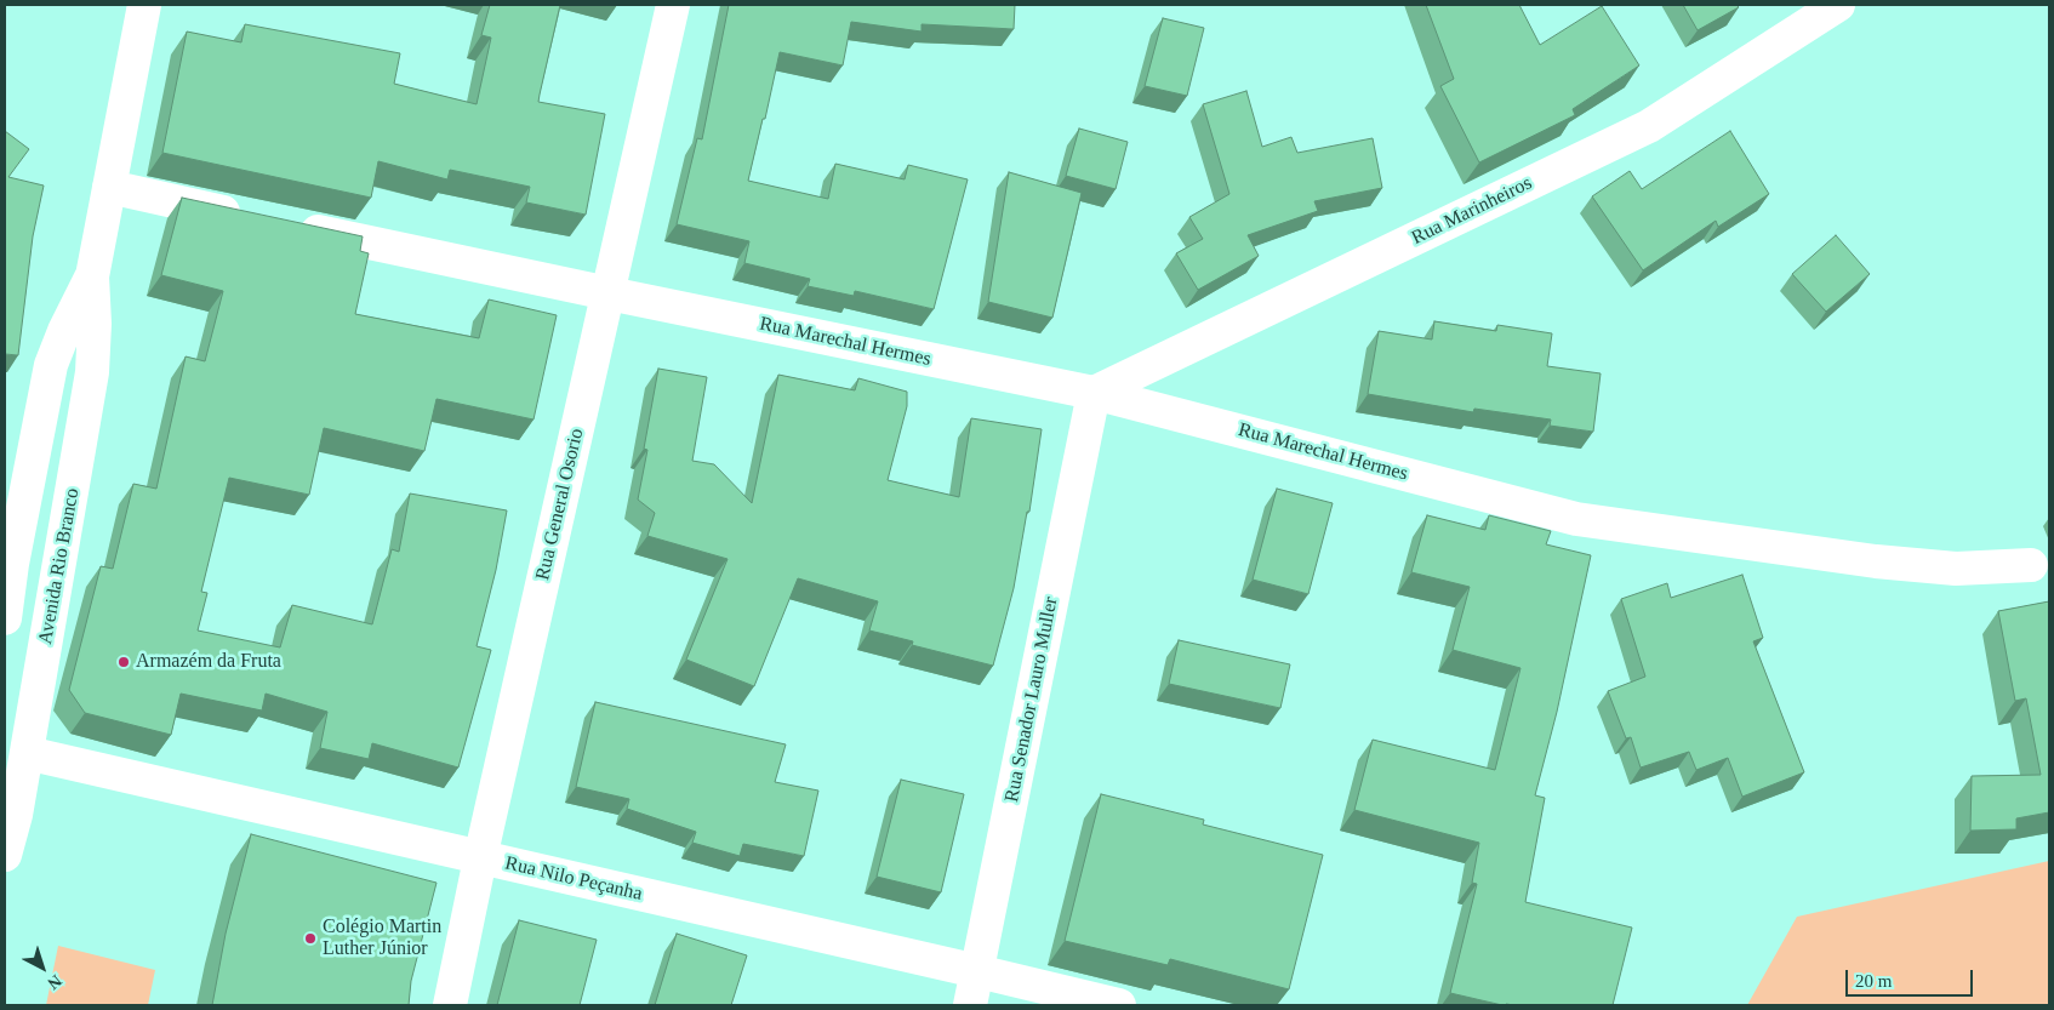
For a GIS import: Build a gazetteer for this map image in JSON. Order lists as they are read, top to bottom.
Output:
{
  "streets": {
    "street": [
      "Rua Marinheiros",
      "Rua Marechal Hermes",
      "Rua General Osorio",
      "Avenida Rio Branco",
      "Rua Senador Lauro Muller",
      "Rua Nilo Peçanha"
    ]
  },
  "crossings": [
    ["Rua Marinheiros", "Rua Marechal Hermes"],
    ["Rua Marinheiros", "Rua Senador Lauro Muller"],
    ["Rua Marechal Hermes", "Rua General Osorio"],
    ["Rua Marechal Hermes", "Rua Senador Lauro Muller"],
    ["Rua General Osorio", "Rua Nilo Peçanha"],
    ["Avenida Rio Branco", "Rua Nilo Peçanha"],
    ["Rua Senador Lauro Muller", "Rua Nilo Peçanha"]
  ],
  "places": ["Armazém da Fruta", "Colégio Martin Luther Júnior"],
  "scale_bar": "20 m",
  "north": "bottom right"
}
